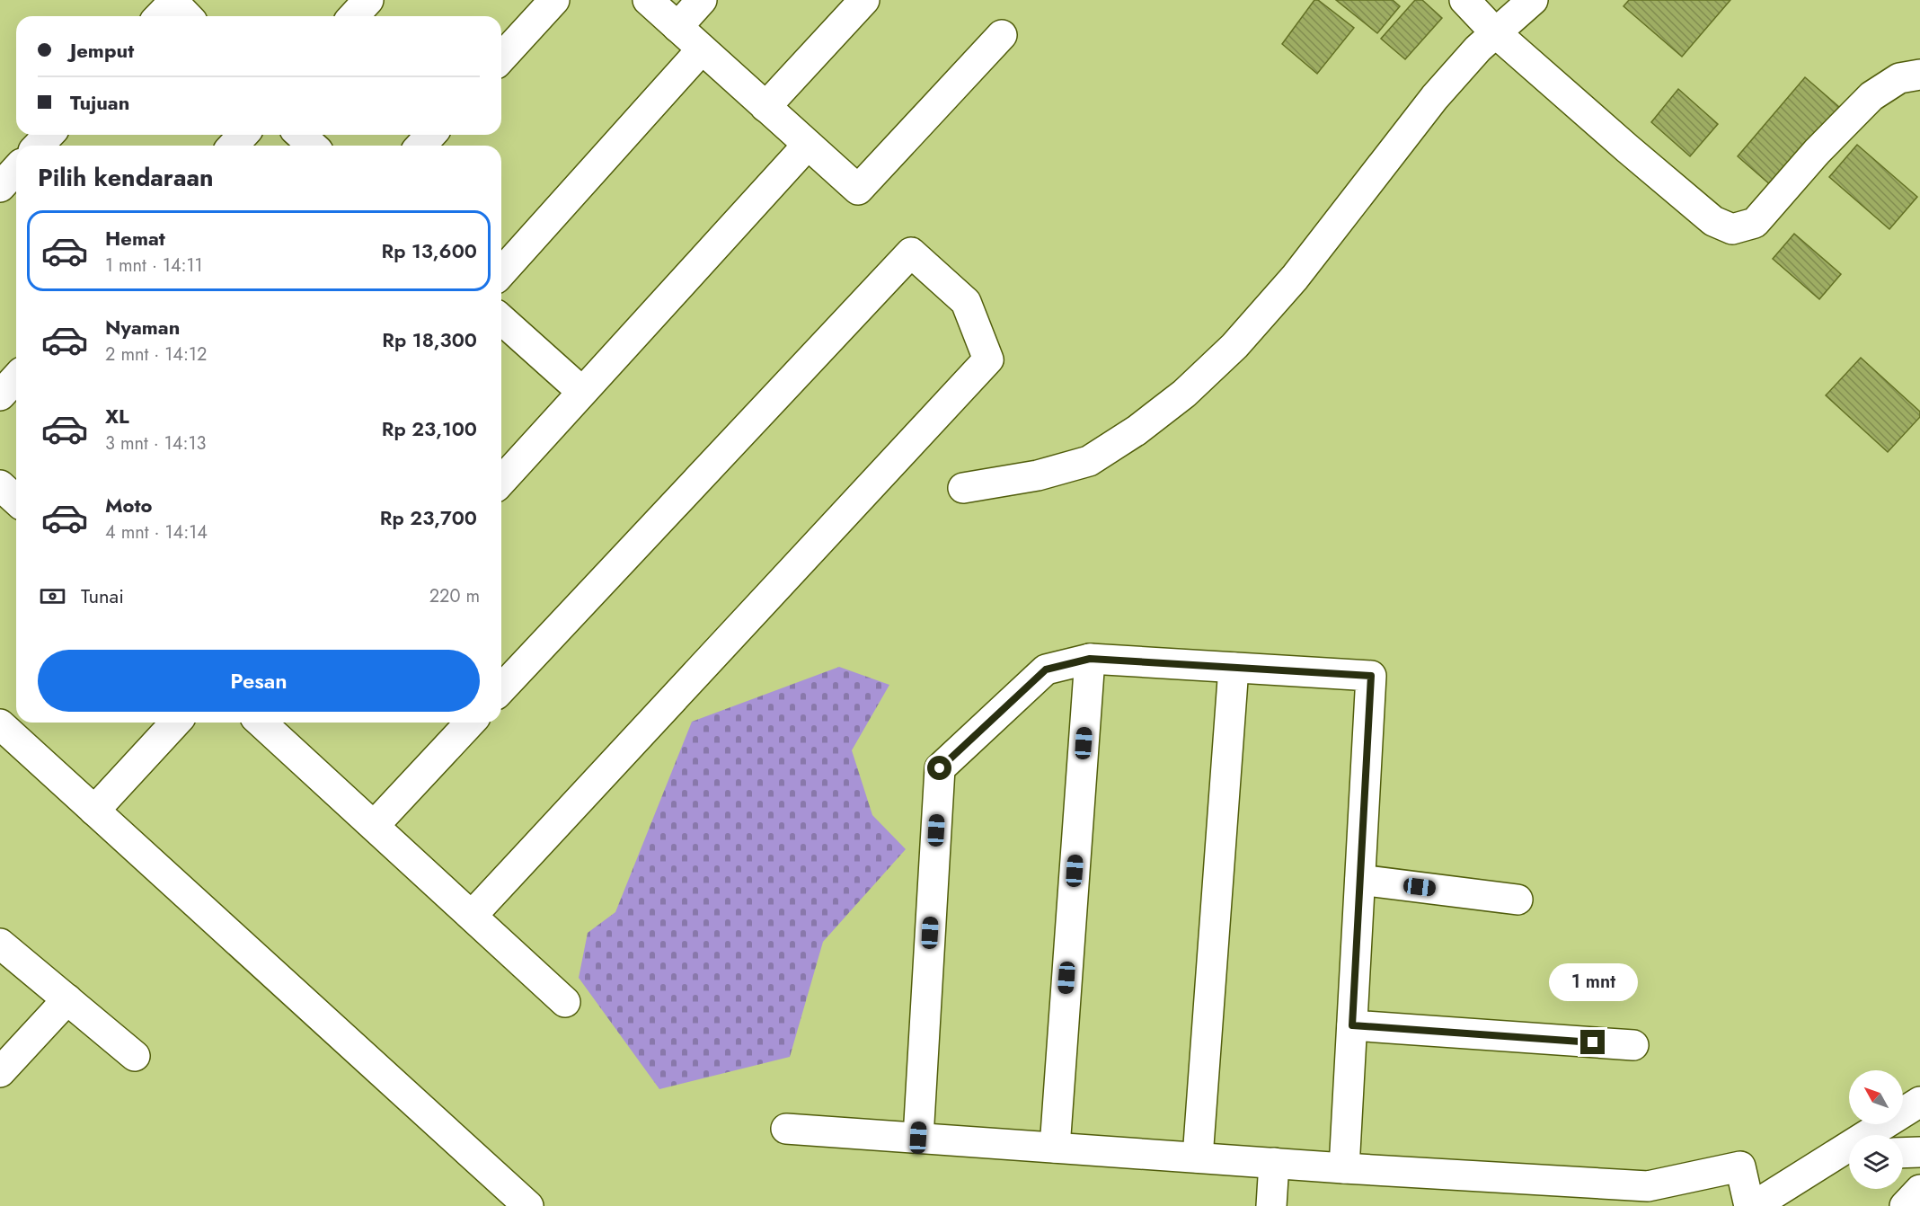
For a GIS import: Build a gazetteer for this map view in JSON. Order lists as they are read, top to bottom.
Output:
{
  "north": "top left",
  "page": {
    "banner": ["Jemput", "Tujuan"],
    "heading": "Pilih kendaraan",
    "list": [
      {
        "name": "Hemat",
        "note": "1 mnt · 14:11",
        "value": "Rp 13,600"
      },
      {
        "name": "Nyaman",
        "note": "2 mnt · 14:12",
        "value": "Rp 18,300"
      },
      {
        "name": "XL",
        "note": "3 mnt · 14:13",
        "value": "Rp 23,100"
      },
      {
        "name": "Moto",
        "note": "4 mnt · 14:14",
        "value": "Rp 23,700"
      }
    ],
    "pay": ["Tunai", "220 m"],
    "buttons": "Pesan",
    "bubble": "1 mnt"
  }
}
